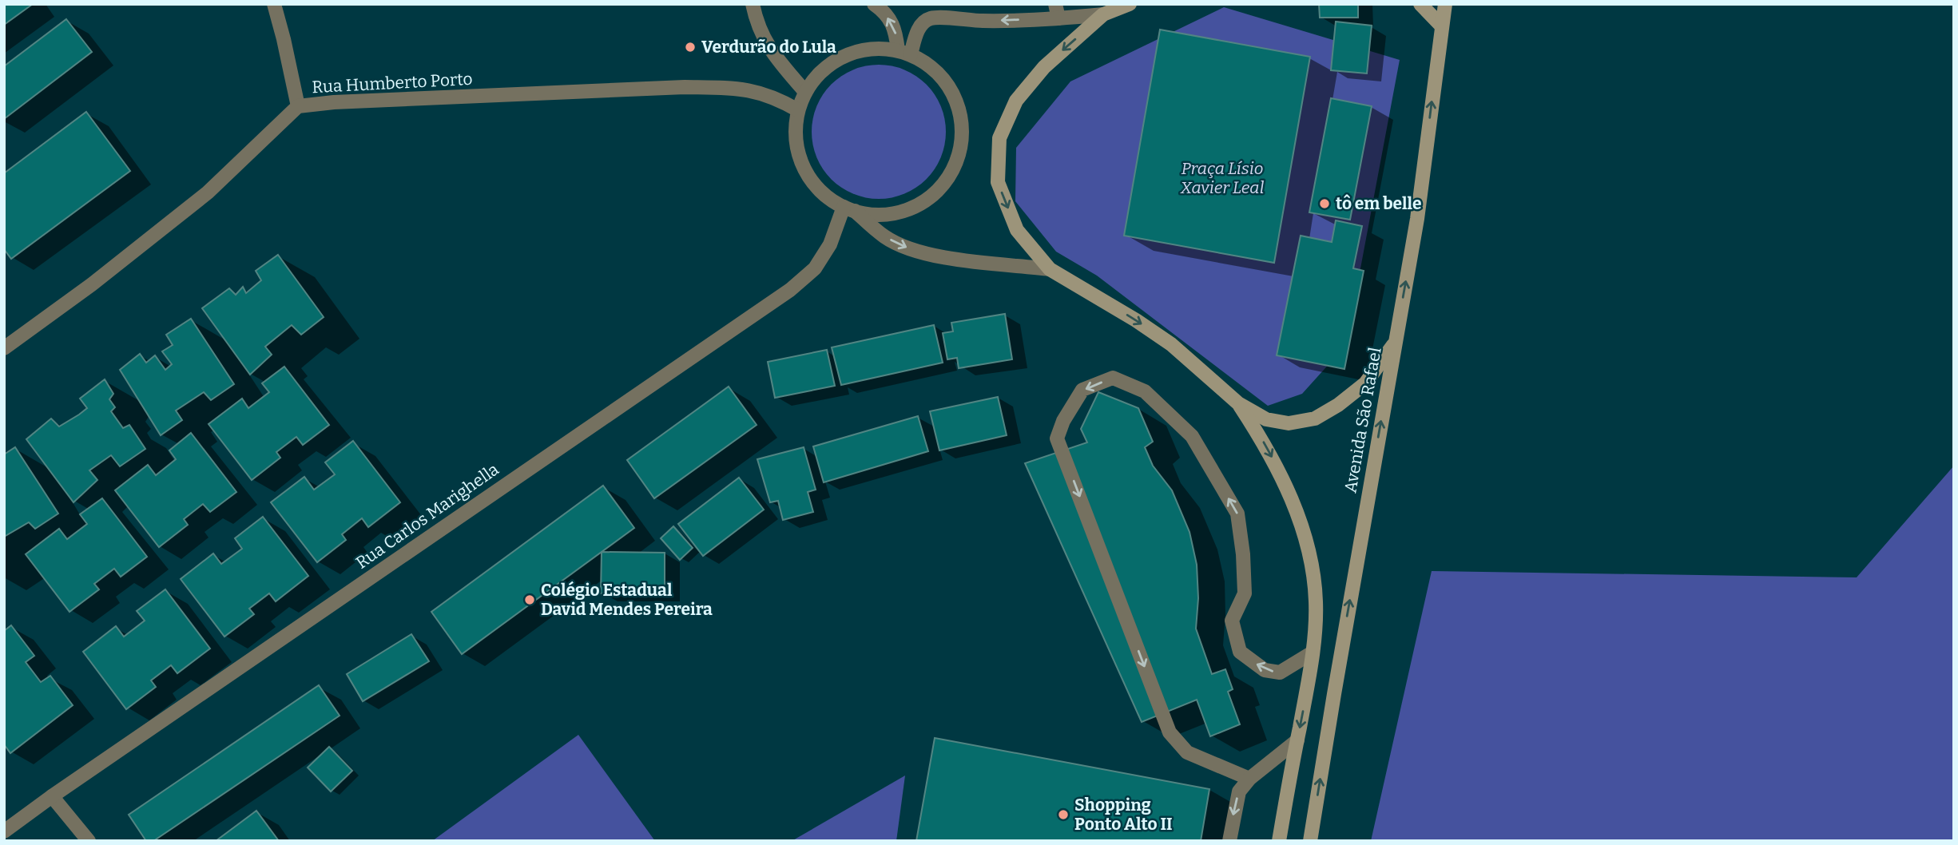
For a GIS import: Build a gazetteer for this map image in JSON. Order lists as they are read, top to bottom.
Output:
{
  "streets": {
    "main road": ["Avenida São Rafael"],
    "street": ["Rua Humberto Porto", "Rua Carlos Marighella"]
  },
  "crossings": [
    ["Rua Humberto Porto", "Rua Carlos Marighella"]
  ],
  "one_way": ["Avenida São Rafael"],
  "parks": ["Praça Lísio Xavier Leal"],
  "places": [
    "Verdurão do Lula",
    "tô em belle",
    "Colégio Estadual David Mendes Pereira",
    "Shopping Ponto Alto II"
  ]
}
